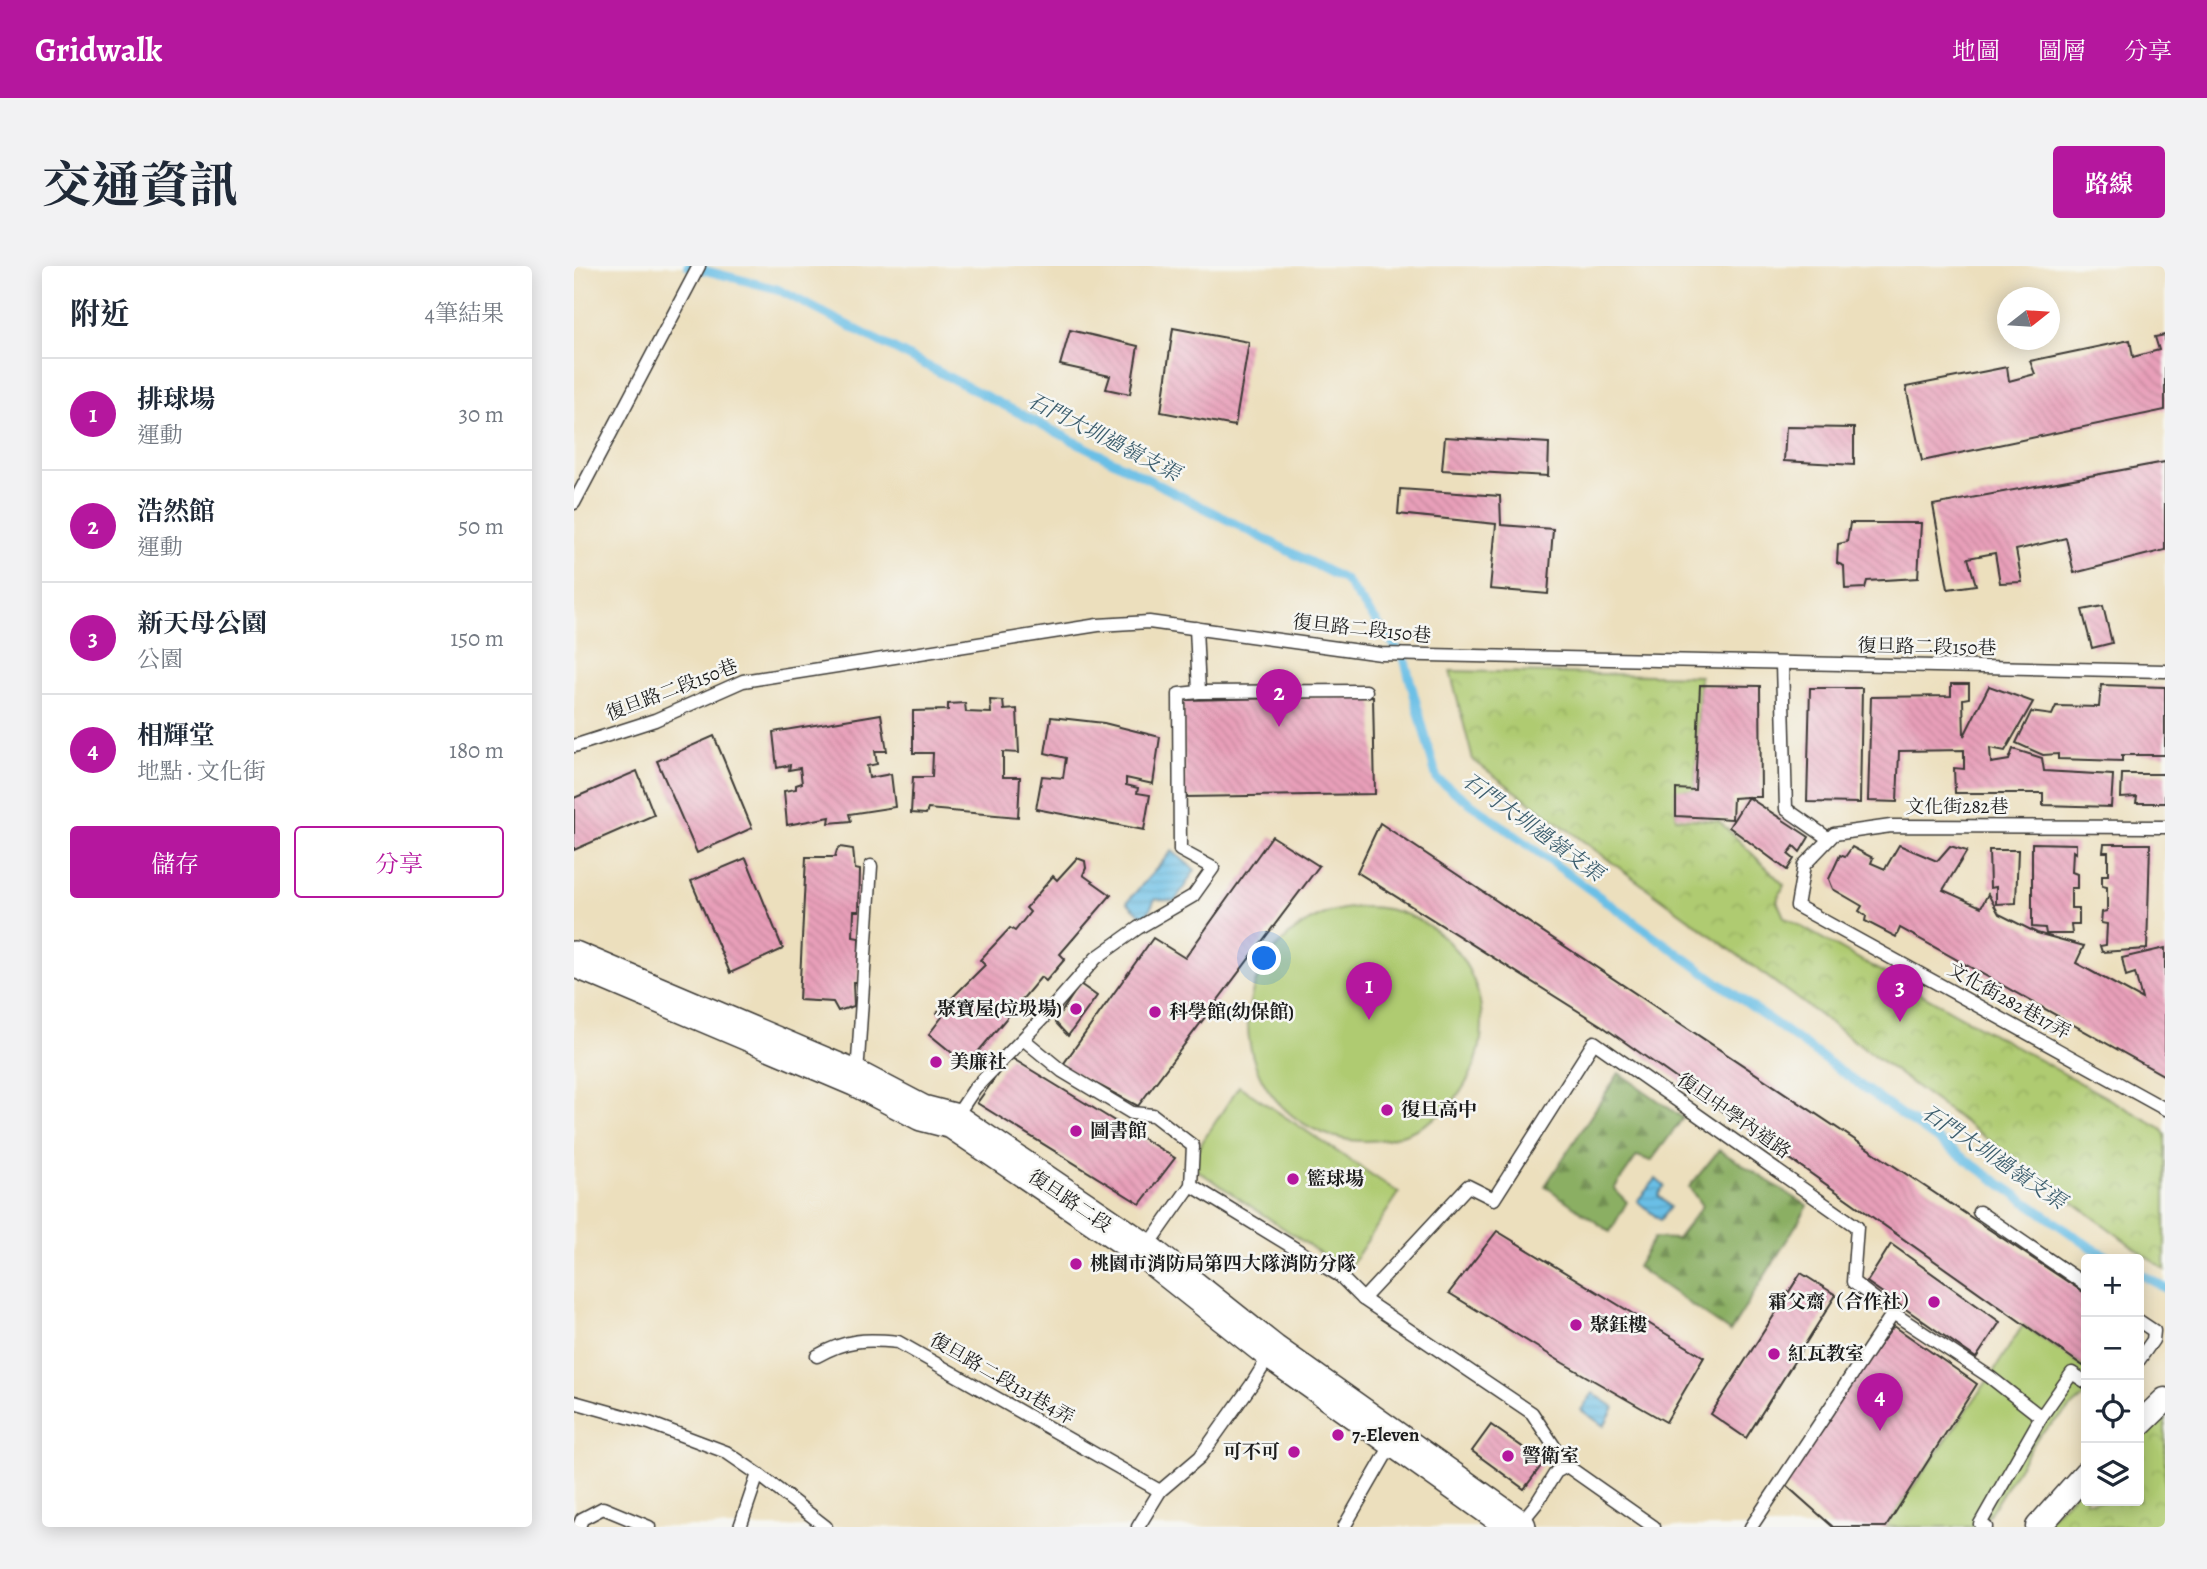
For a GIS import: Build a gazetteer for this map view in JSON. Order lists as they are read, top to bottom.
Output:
{
  "streets": {
    "street": ["復旦路二段"],
    "lane": [
      "復旦路二段150巷",
      "文化街282巷",
      "文化街282巷17弄",
      "復旦中學內道路",
      "復旦路二段131巷4弄"
    ]
  },
  "crossings": [
    ["文化街282巷", "文化街282巷17弄"]
  ],
  "water": ["石門大圳過嶺支渠"],
  "places": [
    "聚寶屋(垃圾場)",
    "科學館(幼保館)",
    "美廉社",
    "復旦高中",
    "圖書館",
    "籃球場",
    "桃園市消防局第四大隊消防分隊",
    "霜父齋（合作社）",
    "聚鈺樓",
    "紅瓦教室",
    "7-Eleven",
    "可不可",
    "警衛室"
  ],
  "north": "right",
  "page": {
    "header": "Gridwalk",
    "nav": ["地圖", "圖層", "分享"],
    "title": "交通資訊",
    "buttons": [
      "路線",
      ["儲存", "分享"]
    ],
    "heading": ["附近", "4筆結果"],
    "list": [
      {
        "mark": "1",
        "name": "排球場",
        "note": "運動",
        "value": "30 m"
      },
      {
        "mark": "2",
        "name": "浩然館",
        "note": "運動",
        "value": "50 m"
      },
      {
        "mark": "3",
        "name": "新天母公園",
        "note": "公園",
        "value": "150 m"
      },
      {
        "mark": "4",
        "name": "相輝堂",
        "note": "地點 · 文化街",
        "value": "180 m"
      }
    ],
    "pins": [
      "2",
      "1",
      "3",
      "4"
    ],
    "map_buttons": ["+", "−"]
  }
}
